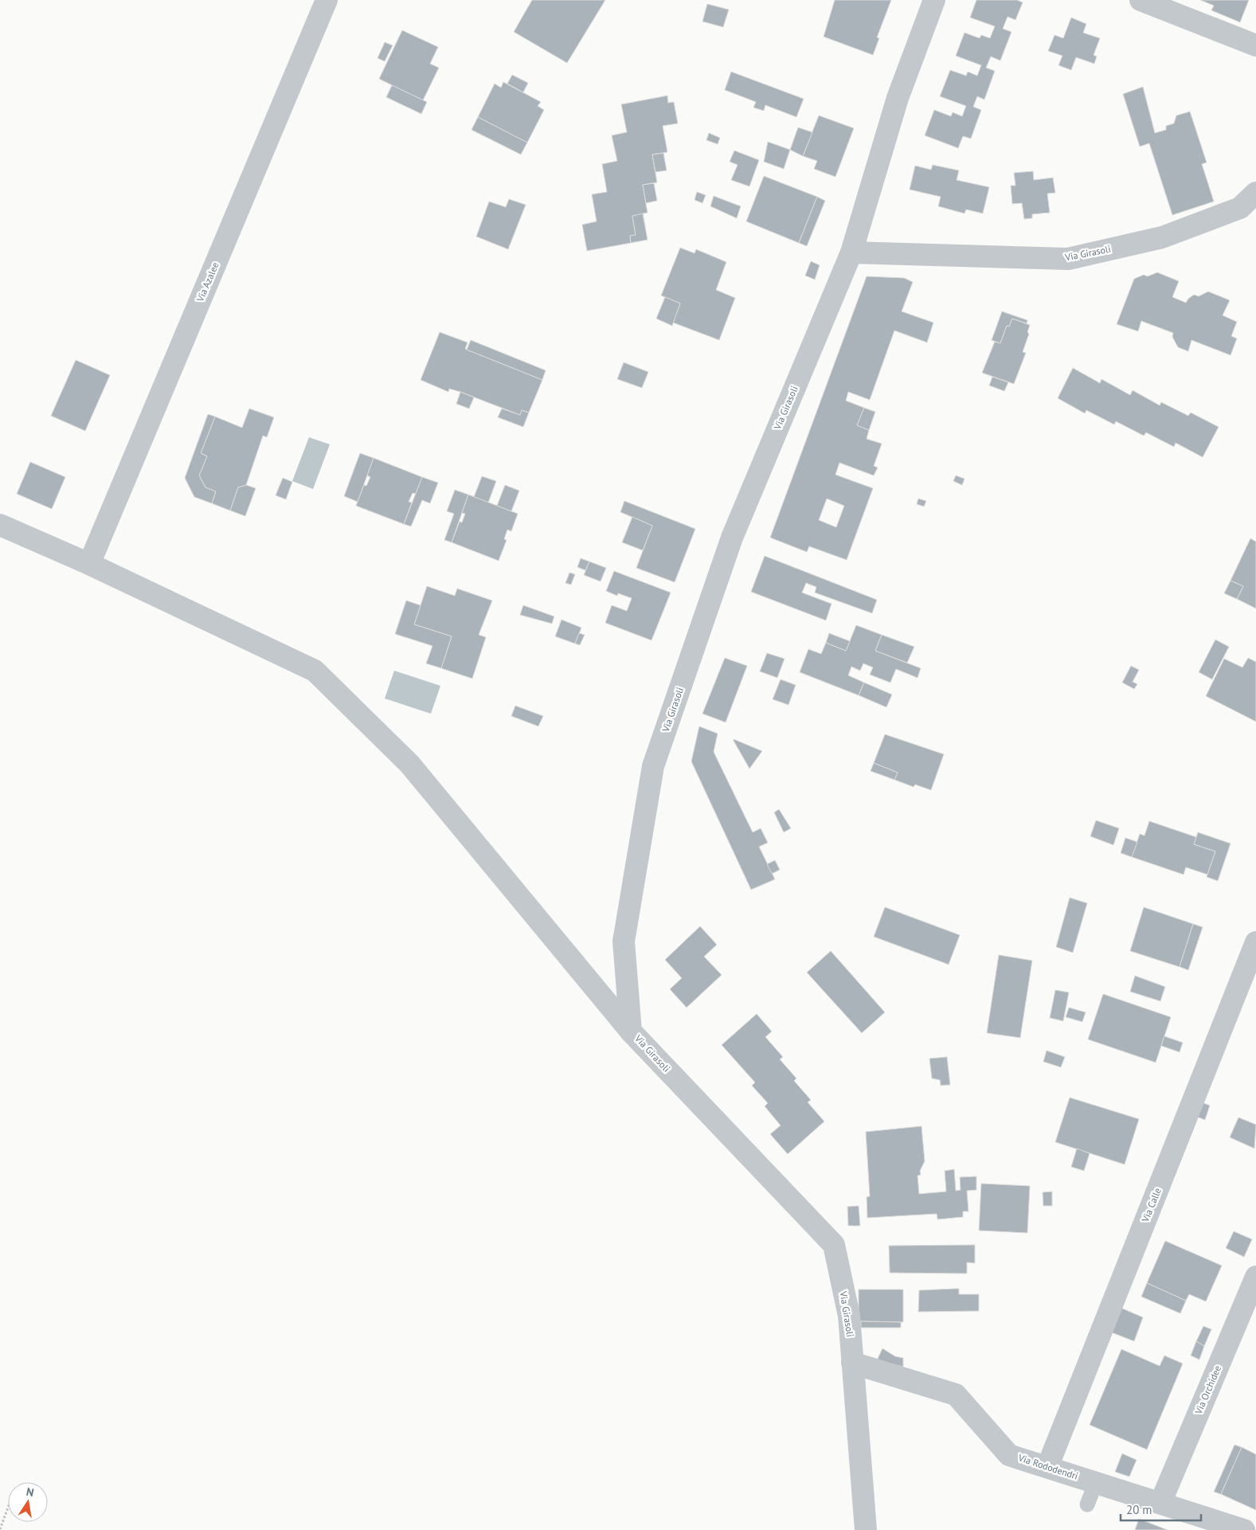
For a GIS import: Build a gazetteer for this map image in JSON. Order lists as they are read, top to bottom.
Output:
{
  "streets": {
    "street": [
      "Via Girasoli",
      "Via Azalee",
      "Via Calle",
      "Via Orchidee",
      "Via Rododendri"
    ]
  },
  "crossings": [
    ["Via Girasoli", "Via Rododendri"],
    ["Via Calle", "Via Rododendri"],
    ["Via Orchidee", "Via Rododendri"]
  ],
  "scale_bar": "20 m",
  "north": "top"
}
